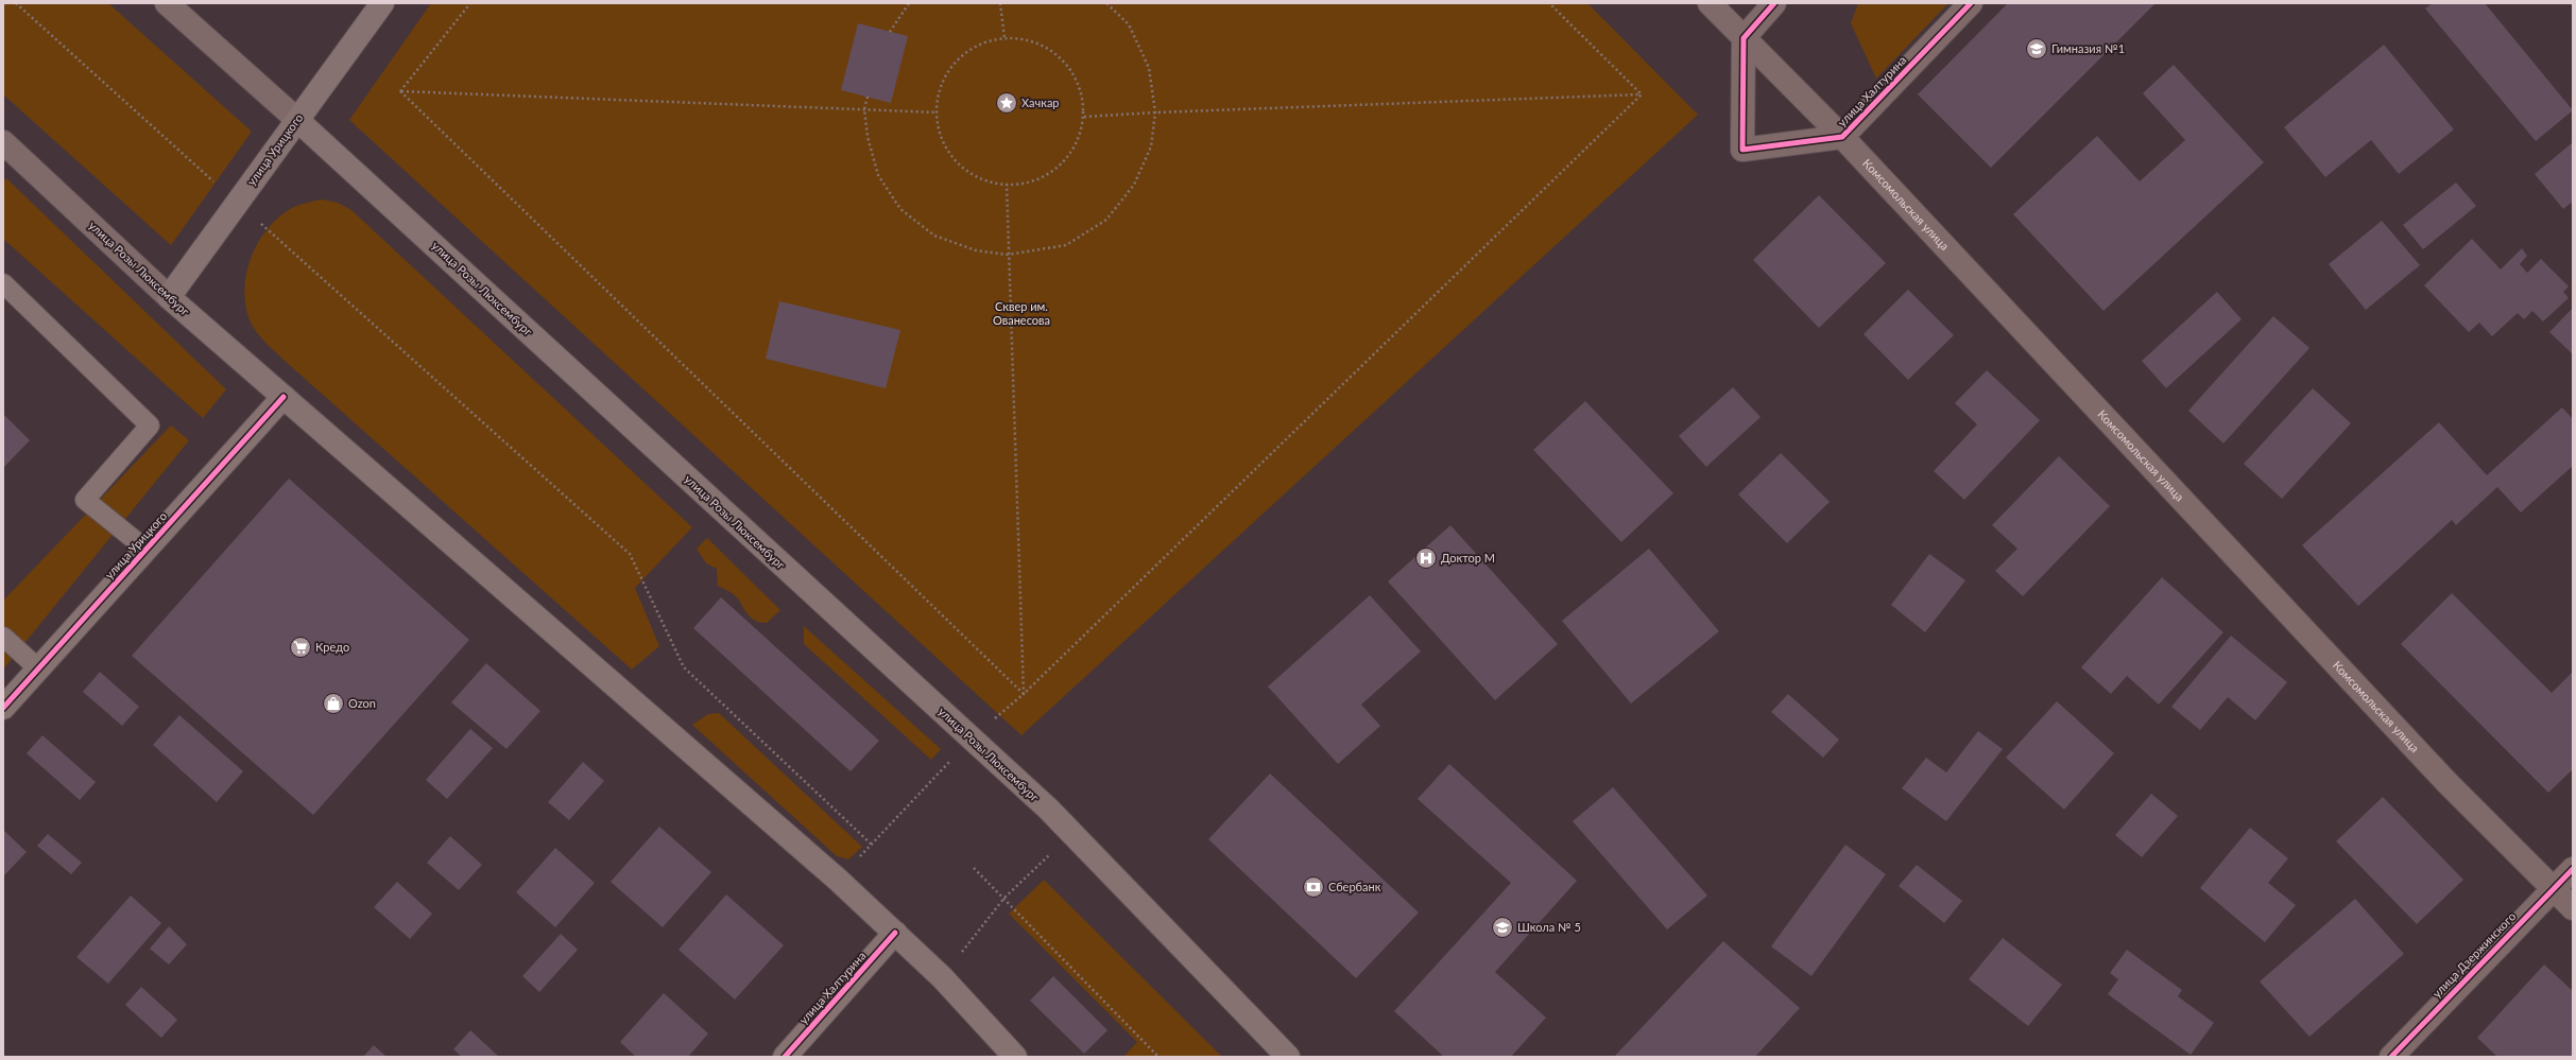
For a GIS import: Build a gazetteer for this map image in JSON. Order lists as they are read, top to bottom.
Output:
{
  "streets": {
    "main road": [
      "улица Халтурина",
      "улица Урицкого",
      "Комсомольская улица",
      "улица Розы Люксембург",
      "улица Дзержинского"
    ]
  },
  "crossings": [
    ["улица Халтурина", "Комсомольская улица"],
    ["улица Халтурина", "улица Розы Люксембург"],
    ["улица Урицкого", "улица Розы Люксембург"],
    ["Комсомольская улица", "улица Дзержинского"]
  ],
  "parks": ["Сквер им. Ованесова"],
  "places": {
    "school or university": ["Гимназия №1", "Школа № 5"],
    "place": ["Хачкар"],
    "hospital": ["Доктор М"],
    "supermarket": ["Кредо"],
    "shop": ["Ozon"],
    "bank": ["Сбербанк"]
  }
}
